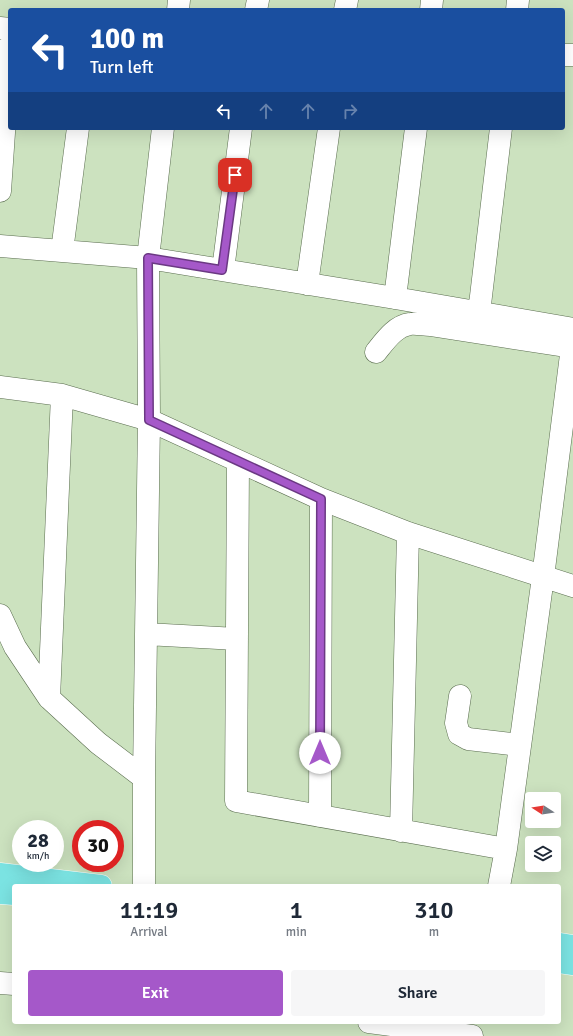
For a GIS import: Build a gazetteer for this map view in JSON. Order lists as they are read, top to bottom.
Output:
{
  "north": "left",
  "page": {
    "turn": ["100 m", "Turn left"],
    "speed": "28 km/h",
    "limit": "30",
    "eta": [
      "11:19",
      "Arrival",
      "1",
      "min",
      "310",
      "m"
    ],
    "buttons": ["Exit", "Share"]
  }
}
